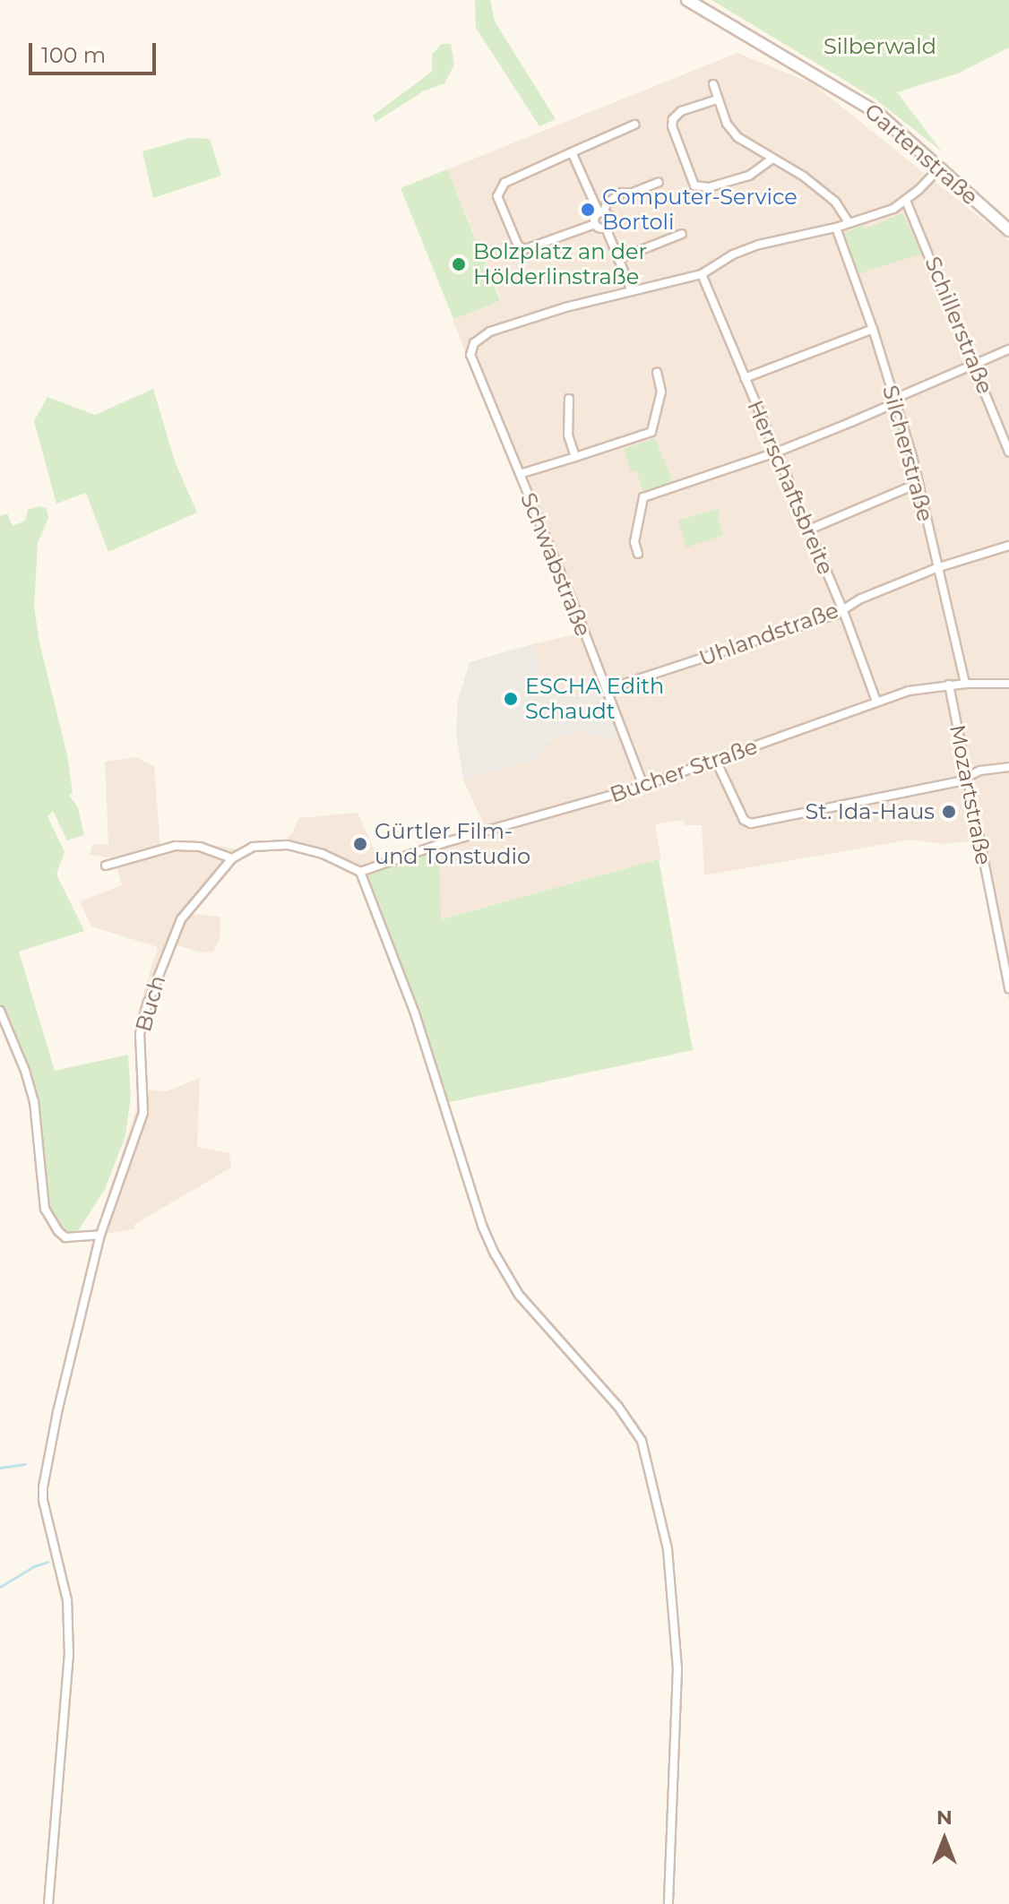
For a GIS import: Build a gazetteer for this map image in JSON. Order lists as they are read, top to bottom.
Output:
{
  "streets": {
    "main road": ["Gartenstraße"],
    "street": [
      "Schillerstraße",
      "Silcherstraße",
      "Herrschaftsbreite",
      "Schwabstraße",
      "Uhlandstraße",
      "Bucher Straße",
      "Mozartstraße",
      "Buch"
    ]
  },
  "crossings": [
    ["Silcherstraße", "Uhlandstraße"],
    ["Silcherstraße", "Bucher Straße"],
    ["Herrschaftsbreite", "Uhlandstraße"],
    ["Herrschaftsbreite", "Bucher Straße"],
    ["Schwabstraße", "Uhlandstraße"],
    ["Schwabstraße", "Bucher Straße"],
    ["Bucher Straße", "Mozartstraße"],
    ["Bucher Straße", "Buch"]
  ],
  "parks": ["Silberwald"],
  "places": [
    "Computer-Service Bortoli",
    "Bolzplatz an der Hölderlinstraße",
    "ESCHA Edith Schaudt",
    "St. Ida-Haus",
    "Gürtler Film- und Tonstudio"
  ],
  "scale_bar": "100 m",
  "north": "top"
}
